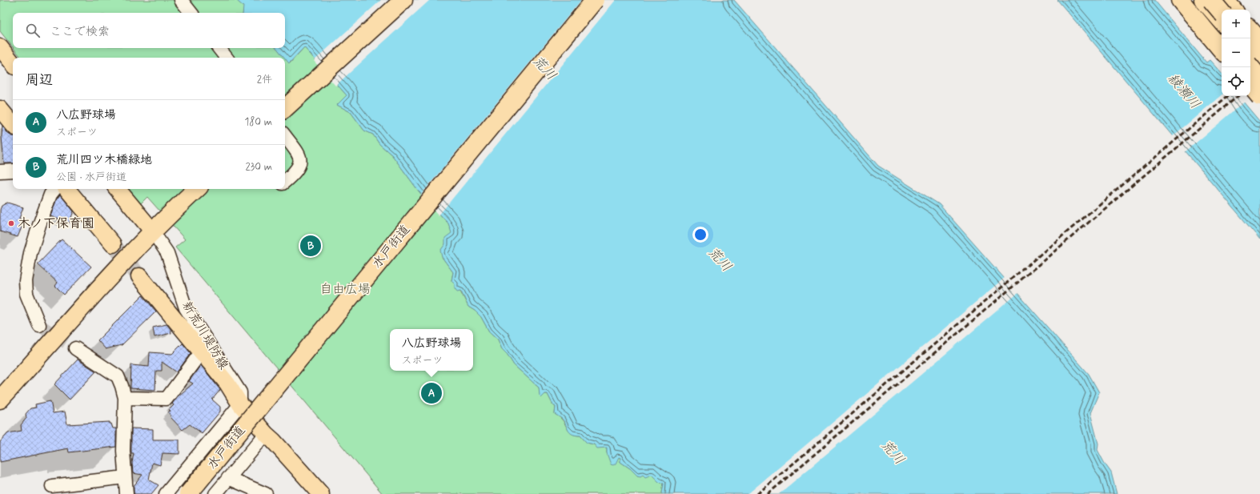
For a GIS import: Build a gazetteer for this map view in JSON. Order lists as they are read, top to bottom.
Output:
{
  "streets": {
    "highway": ["水戸街道"],
    "main road": ["新荒川堤防線"]
  },
  "water": ["荒川", "綾瀬川"],
  "parks": ["自由広場"],
  "places": ["木ノ下保育園"],
  "page": {
    "map_buttons": ["+", "−"],
    "search": "ここで検索",
    "heading": ["周辺", "2件"],
    "list": [
      {
        "mark": "A",
        "name": "八広野球場",
        "note": "スポーツ",
        "value": "180 m"
      },
      {
        "mark": "B",
        "name": "荒川四ツ木橋緑地",
        "note": "公園 · 水戸街道",
        "value": "230 m"
      }
    ],
    "pins": ["B", "A"],
    "popup": ["八広野球場", "スポーツ"]
  }
}
